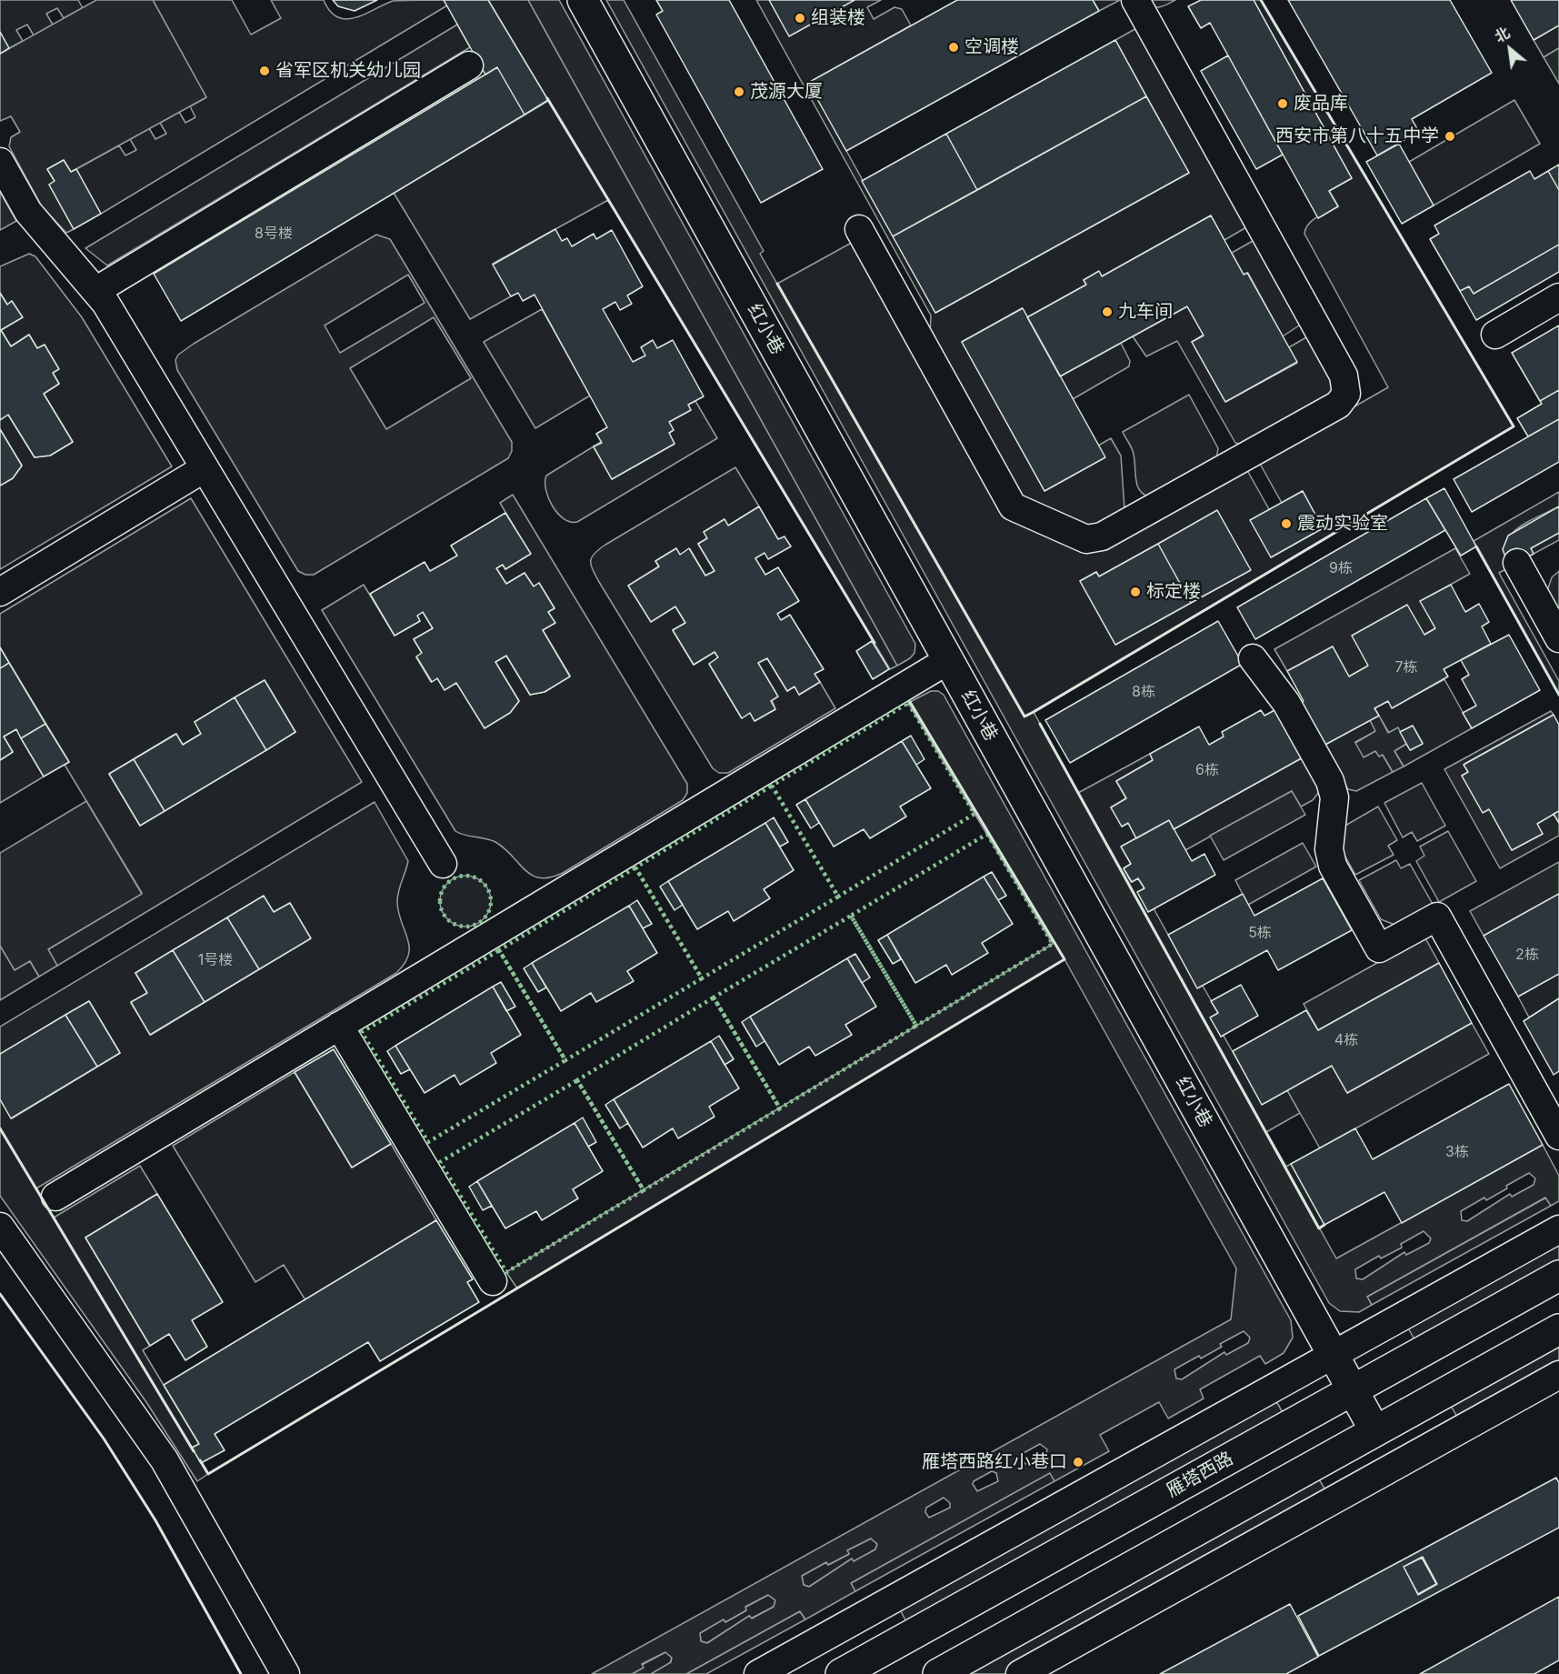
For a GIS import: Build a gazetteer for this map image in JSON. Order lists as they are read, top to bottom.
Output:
{
  "streets": {
    "street": ["红小巷", "雁塔西路"]
  },
  "crossings": [
    ["红小巷", "雁塔西路"]
  ],
  "places": [
    "组装楼",
    "空调楼",
    "省军区机关幼儿园",
    "茂源大厦",
    "废品库",
    "西安市第八十五中学",
    "九车间",
    "震动实验室",
    "标定楼",
    "雁塔西路红小巷口"
  ],
  "house_numbers": [
    "8号楼",
    "9栋",
    "7栋",
    "8栋",
    "6栋",
    "5栋",
    "2栋",
    "1号楼",
    "4栋",
    "3栋"
  ],
  "north": "top left"
}
